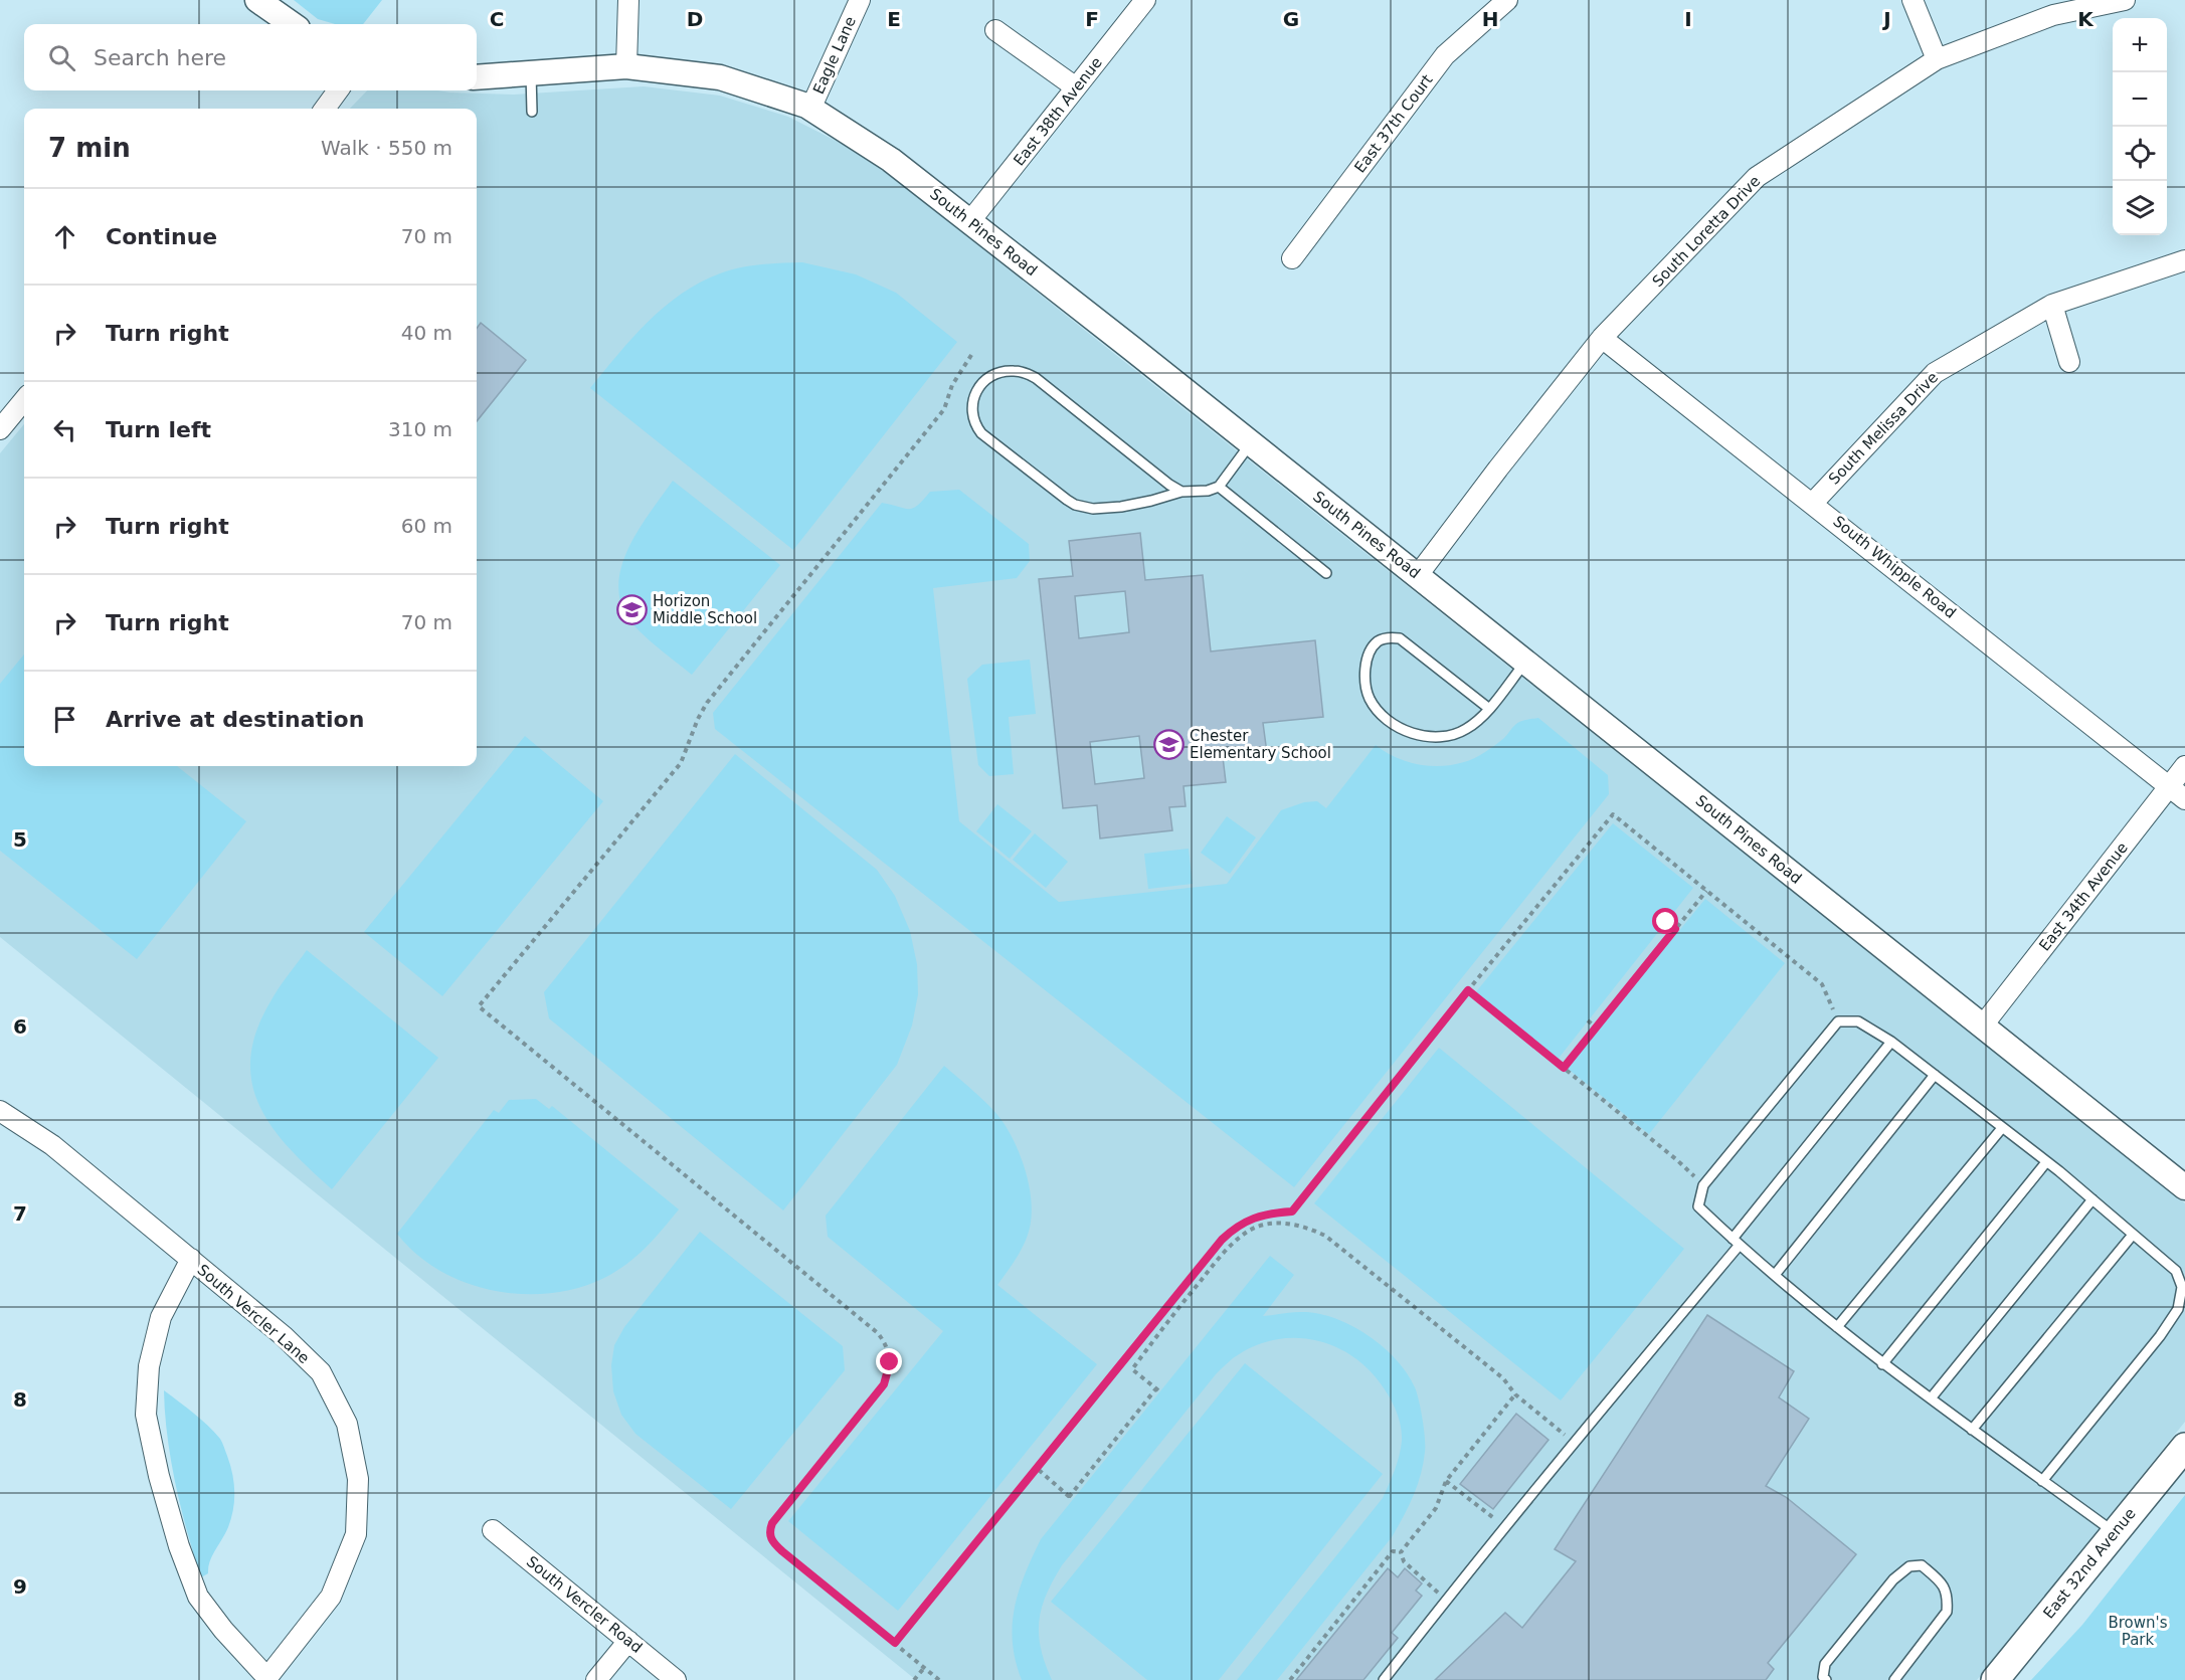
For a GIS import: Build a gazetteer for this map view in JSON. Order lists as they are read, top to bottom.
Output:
{
  "streets": {
    "main road": ["East 32nd Avenue"],
    "street": [
      "Eagle Lane",
      "East 38th Avenue",
      "East 37th Court",
      "South Loretta Drive",
      "South Pines Road",
      "South Melissa Drive",
      "South Whipple Road",
      "East 34th Avenue",
      "South Vercler Lane",
      "South Vercler Road"
    ]
  },
  "crossings": [
    ["Eagle Lane", "South Pines Road"],
    ["East 38th Avenue", "South Pines Road"],
    ["South Loretta Drive", "South Pines Road"],
    ["South Loretta Drive", "South Whipple Road"],
    ["South Pines Road", "East 34th Avenue"],
    ["South Melissa Drive", "South Whipple Road"],
    ["South Whipple Road", "East 34th Avenue"]
  ],
  "parks": ["Brown's Park"],
  "places": {
    "school or university": ["Horizon Middle School", "Chester Elementary School"]
  },
  "page": {
    "map_buttons": ["+", "−"],
    "search": "Search here",
    "heading": ["7 min", "Walk · 550 m"],
    "list": [
      ["Continue", "70 m"],
      ["Turn right", "40 m"],
      ["Turn left", "310 m"],
      ["Turn right", "60 m"],
      ["Turn right", "70 m"],
      "Arrive at destination"
    ]
  },
  "grid": {
    "columns": [
      "C",
      "D",
      "E",
      "F",
      "G",
      "H",
      "I",
      "J",
      "K"
    ],
    "rows": [
      "5",
      "6",
      "7",
      "8",
      "9"
    ]
  }
}
